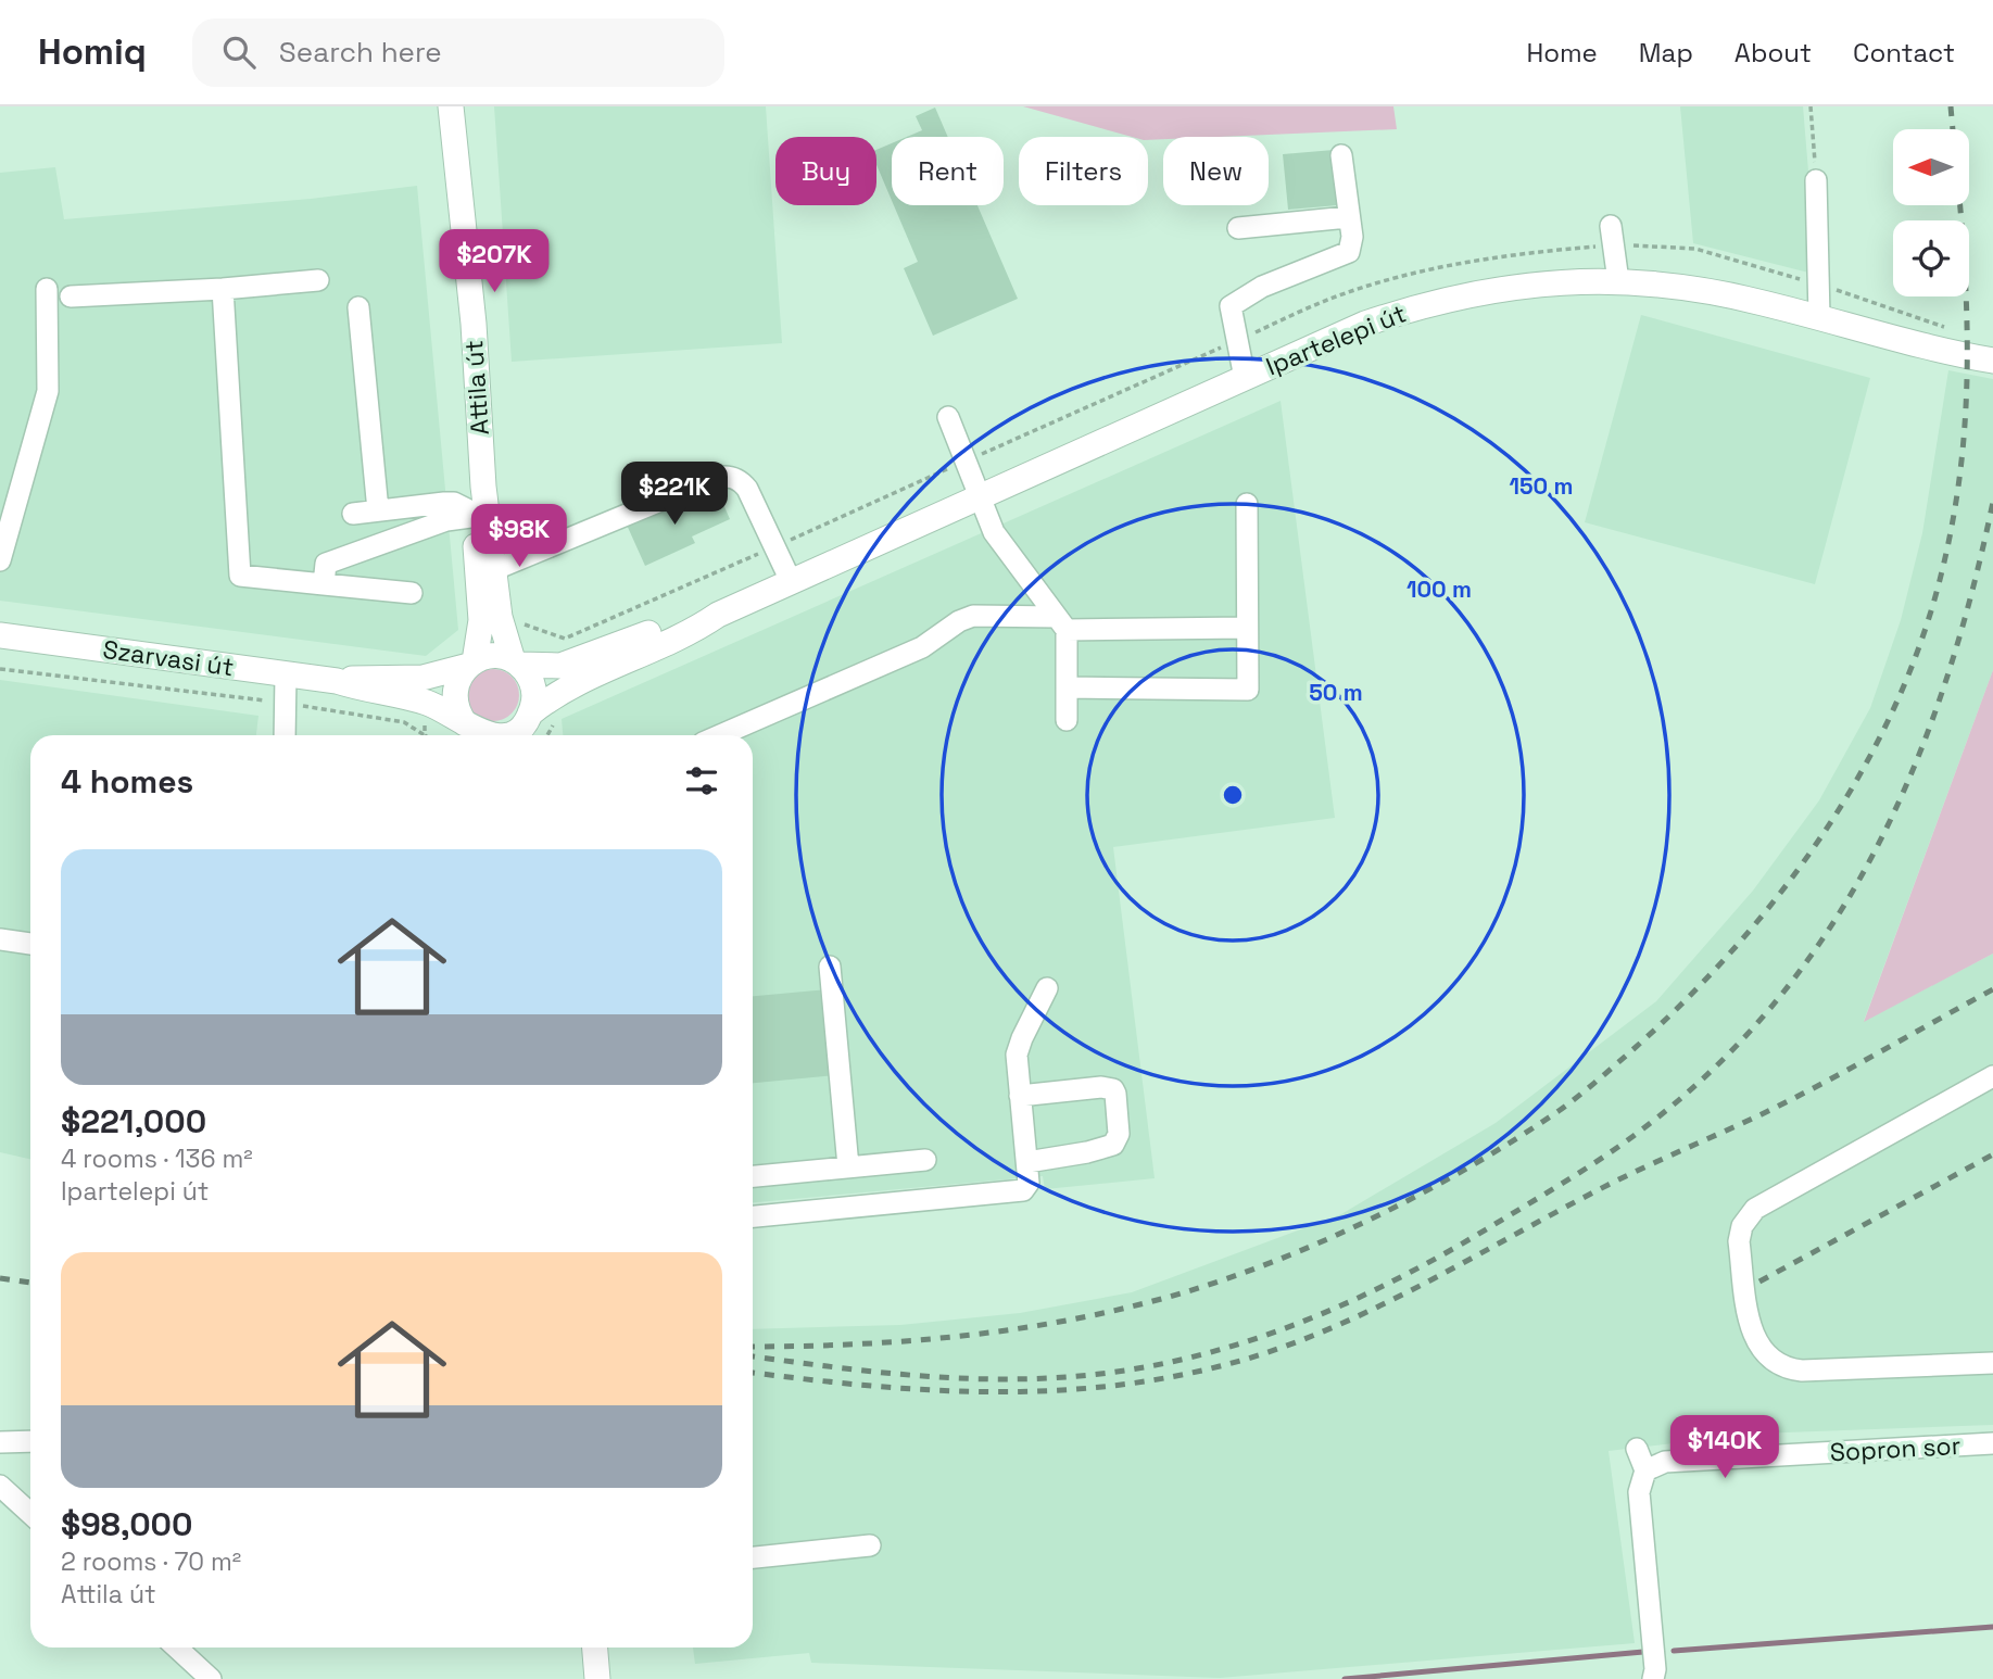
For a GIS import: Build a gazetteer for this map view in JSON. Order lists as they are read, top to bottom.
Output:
{
  "streets": {
    "main road": ["Ipartelepi út", "Attila út", "Szarvasi út"],
    "street": ["Sopron sor"]
  },
  "north": "left",
  "page": {
    "header": "Homiq",
    "search": "Search here",
    "nav": [
      "Home",
      "Map",
      "About",
      "Contact"
    ],
    "chip": [
      "Buy",
      "Rent",
      "Filters",
      "New"
    ],
    "price": [
      "$207K",
      "$221K",
      "$98K",
      "$140K"
    ],
    "heading": "4 homes",
    "list": [
      {
        "name": "$221,000",
        "note": "4 rooms · 136 m² · Ipartelepi út"
      },
      {
        "name": "$98,000",
        "note": "2 rooms · 70 m² · Attila út"
      }
    ]
  },
  "rings": ["150 m", "100 m", "50 m"]
}
